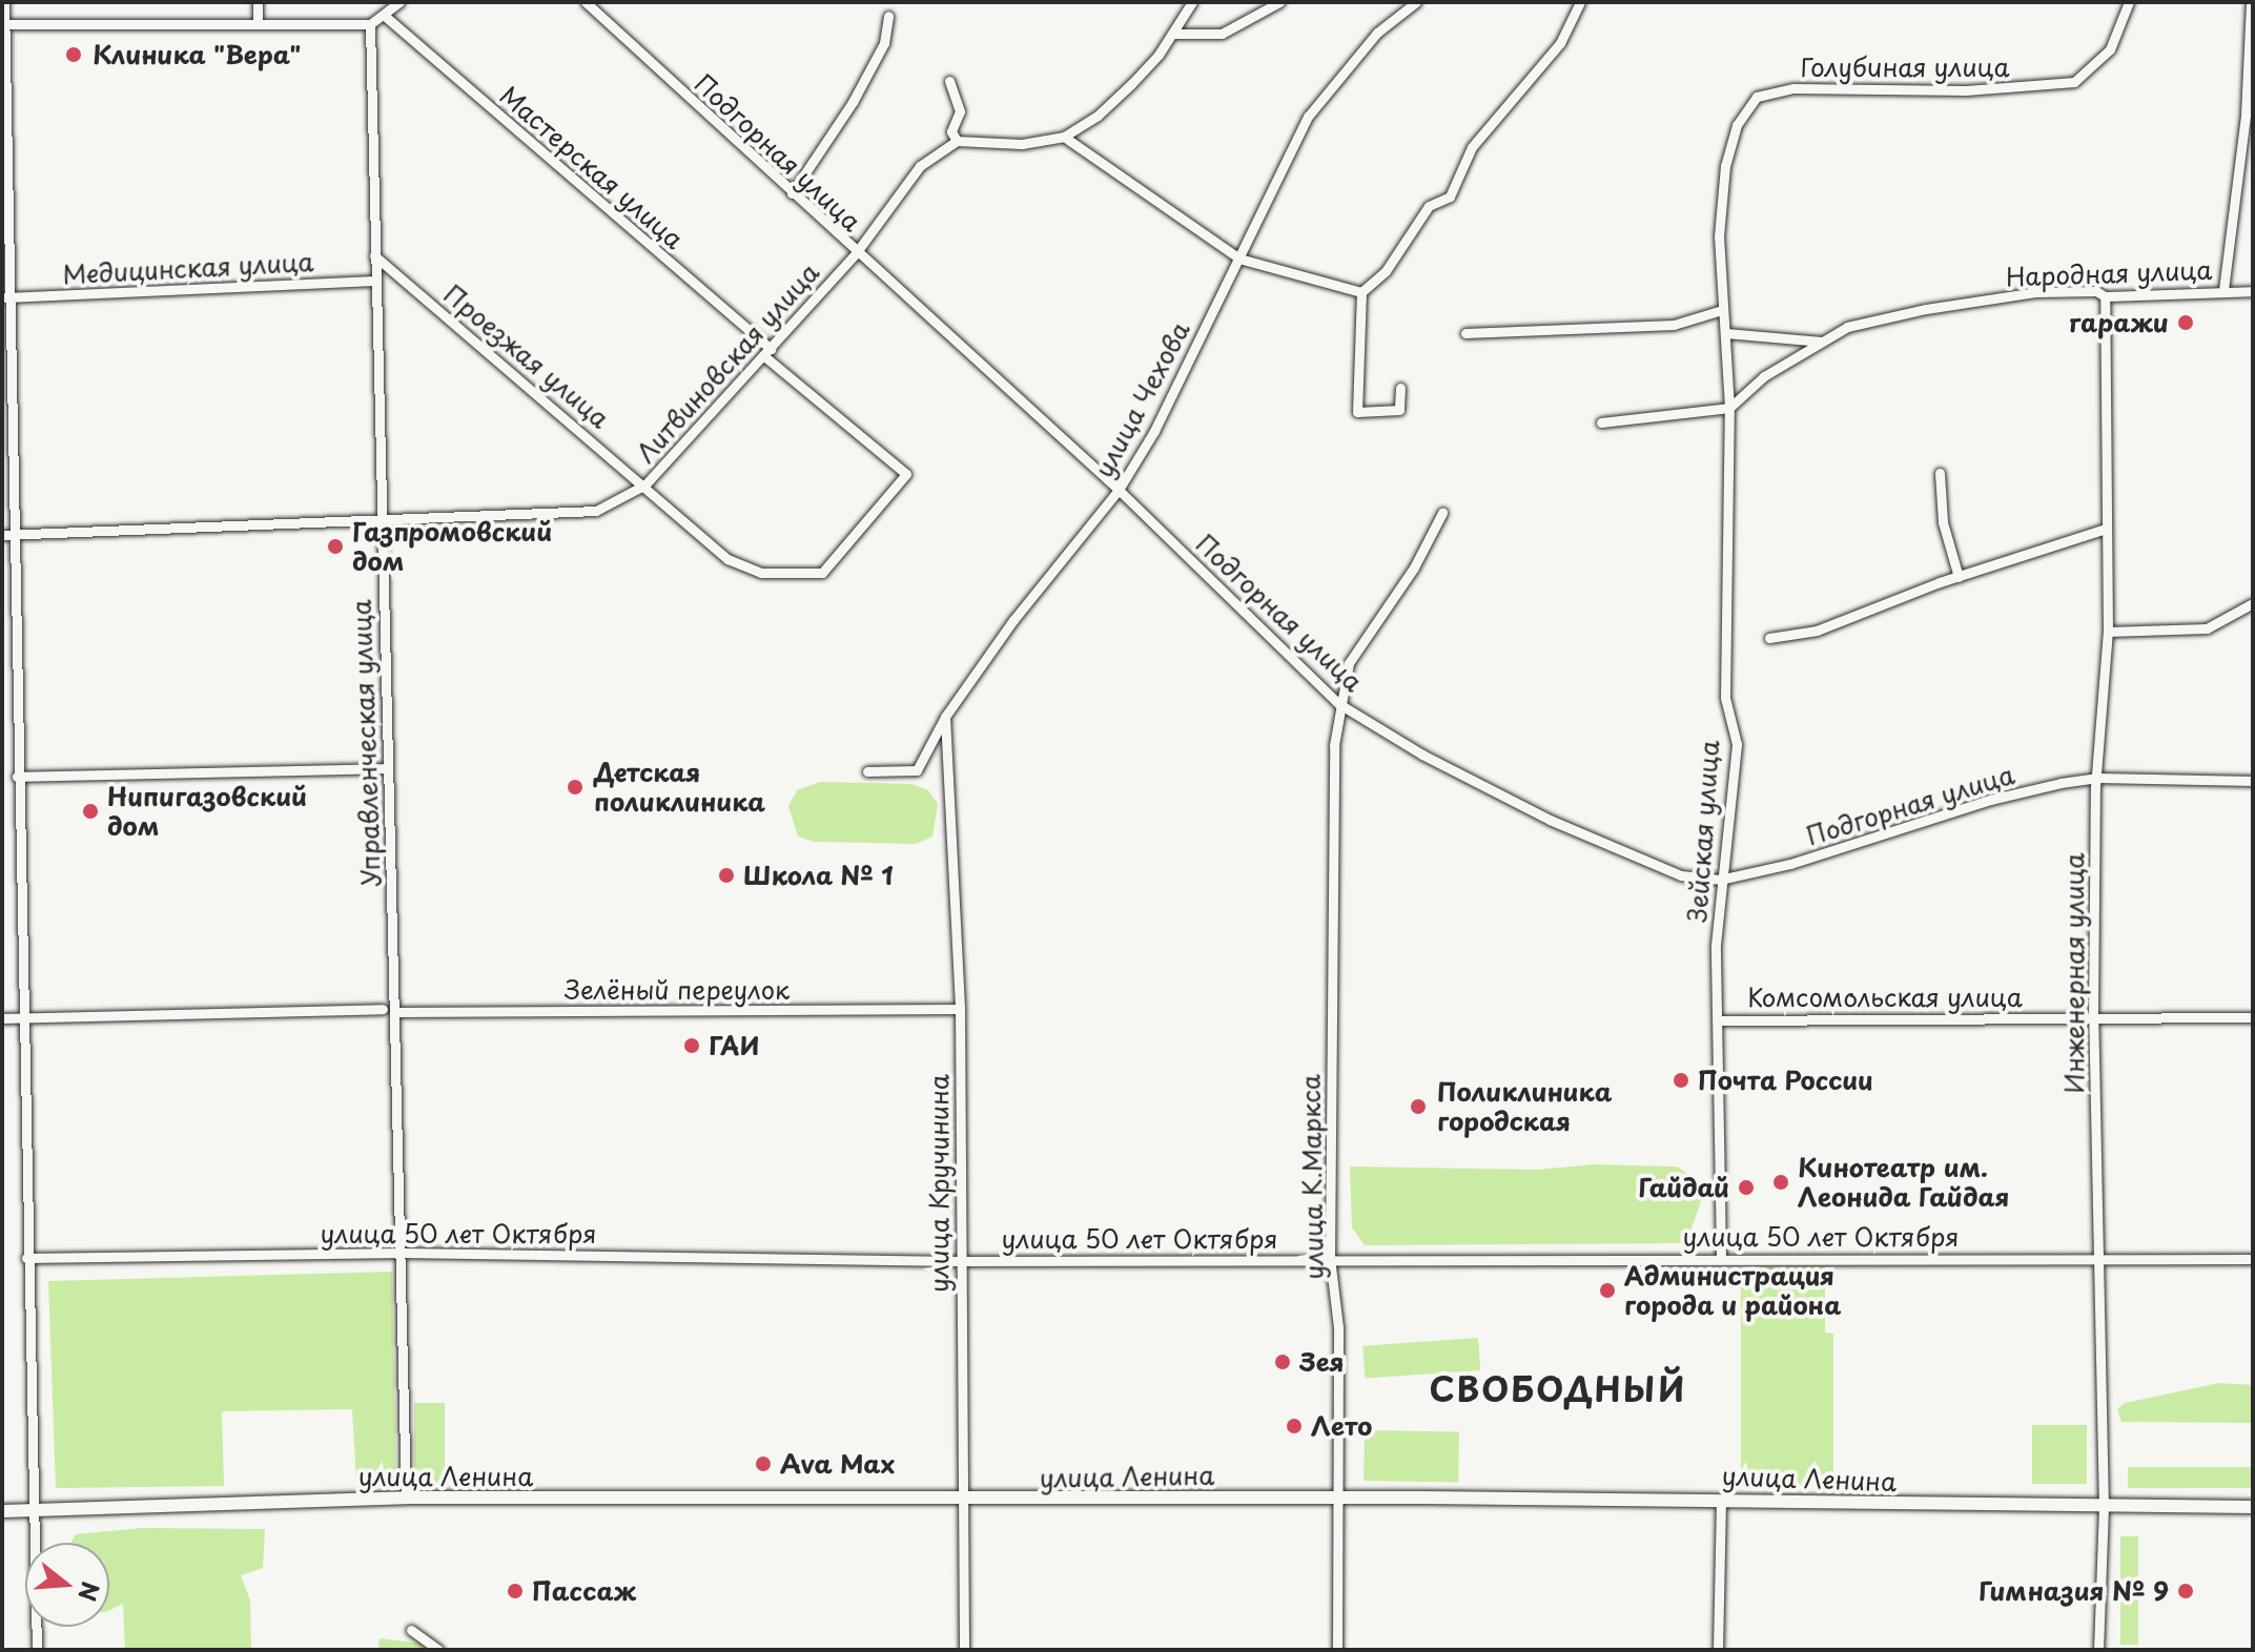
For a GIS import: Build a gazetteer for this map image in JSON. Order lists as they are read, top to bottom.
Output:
{
  "streets": {
    "main road": ["улица Ленина"],
    "street": [
      "Голубиная улица",
      "Подгорная улица",
      "Мастерская улица",
      "Медицинская улица",
      "Народная улица",
      "Проезжая улица",
      "Литвиновская улица",
      "улица Чехова",
      "Управленческая улица",
      "Зейская улица",
      "Инженерная улица",
      "Зелёный переулок",
      "Комсомольская улица",
      "улица К.Маркса",
      "улица Кручинина",
      "улица 50 лет Октября"
    ]
  },
  "crossings": [
    ["Голубиная улица", "Зейская улица"],
    ["Подгорная улица", "Литвиновская улица"],
    ["Подгорная улица", "улица Чехова"],
    ["Подгорная улица", "Зейская улица"],
    ["Подгорная улица", "Инженерная улица"],
    ["Подгорная улица", "улица К.Маркса"],
    ["Мастерская улица", "Проезжая улица"],
    ["Мастерская улица", "Литвиновская улица"],
    ["Медицинская улица", "Управленческая улица"],
    ["Народная улица", "Зейская улица"],
    ["Народная улица", "Инженерная улица"],
    ["Проезжая улица", "Литвиновская улица"],
    ["Проезжая улица", "Управленческая улица"],
    ["Литвиновская улица", "Управленческая улица"],
    ["улица Чехова", "улица Кручинина"],
    ["Управленческая улица", "Зелёный переулок"],
    ["Управленческая улица", "улица 50 лет Октября"],
    ["Управленческая улица", "улица Ленина"],
    ["Зейская улица", "Комсомольская улица"],
    ["Зейская улица", "улица 50 лет Октября"],
    ["Инженерная улица", "Комсомольская улица"],
    ["Инженерная улица", "улица 50 лет Октября"],
    ["Инженерная улица", "улица Ленина"],
    ["Зелёный переулок", "улица Кручинина"],
    ["улица К.Маркса", "улица 50 лет Октября"],
    ["улица К.Маркса", "улица Ленина"],
    ["улица Кручинина", "улица 50 лет Октября"],
    ["улица Кручинина", "улица Ленина"]
  ],
  "districts": ["СВОБОДНЫЙ"],
  "places": [
    "Клиника \"Вера\"",
    "гаражи",
    "Газпромовский дом",
    "Детская поликлиника",
    "Нипигазовский дом",
    "Школа № 1",
    "ГАИ",
    "Почта России",
    "Поликлиника городская",
    "Кинотеатр им. Леонида Гайдая",
    "Гайдай",
    "Администрация города и района",
    "Зея",
    "Лето",
    "Ava Max",
    "Пассаж",
    "Гимназия № 9"
  ],
  "north": "right"
}
